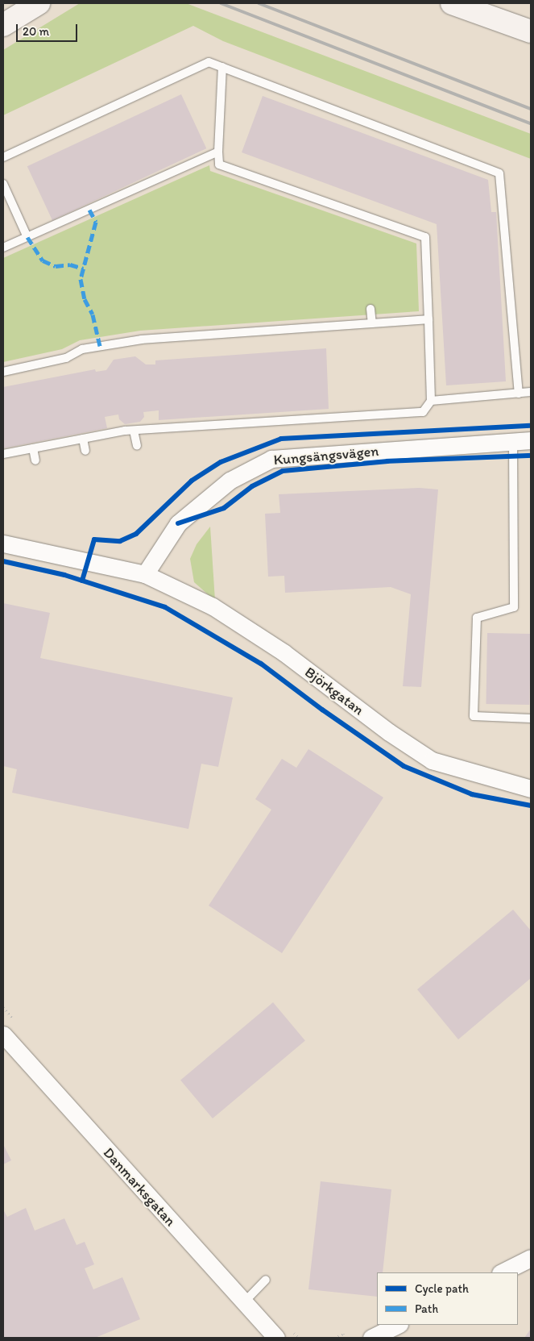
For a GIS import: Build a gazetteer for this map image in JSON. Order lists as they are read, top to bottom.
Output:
{
  "streets": {
    "street": ["Kungsängsvägen", "Björkgatan", "Danmarksgatan"]
  },
  "crossings": [
    ["Kungsängsvägen", "Björkgatan"]
  ],
  "legend": ["Cycle path", "Path"],
  "scale_bar": "20 m"
}
